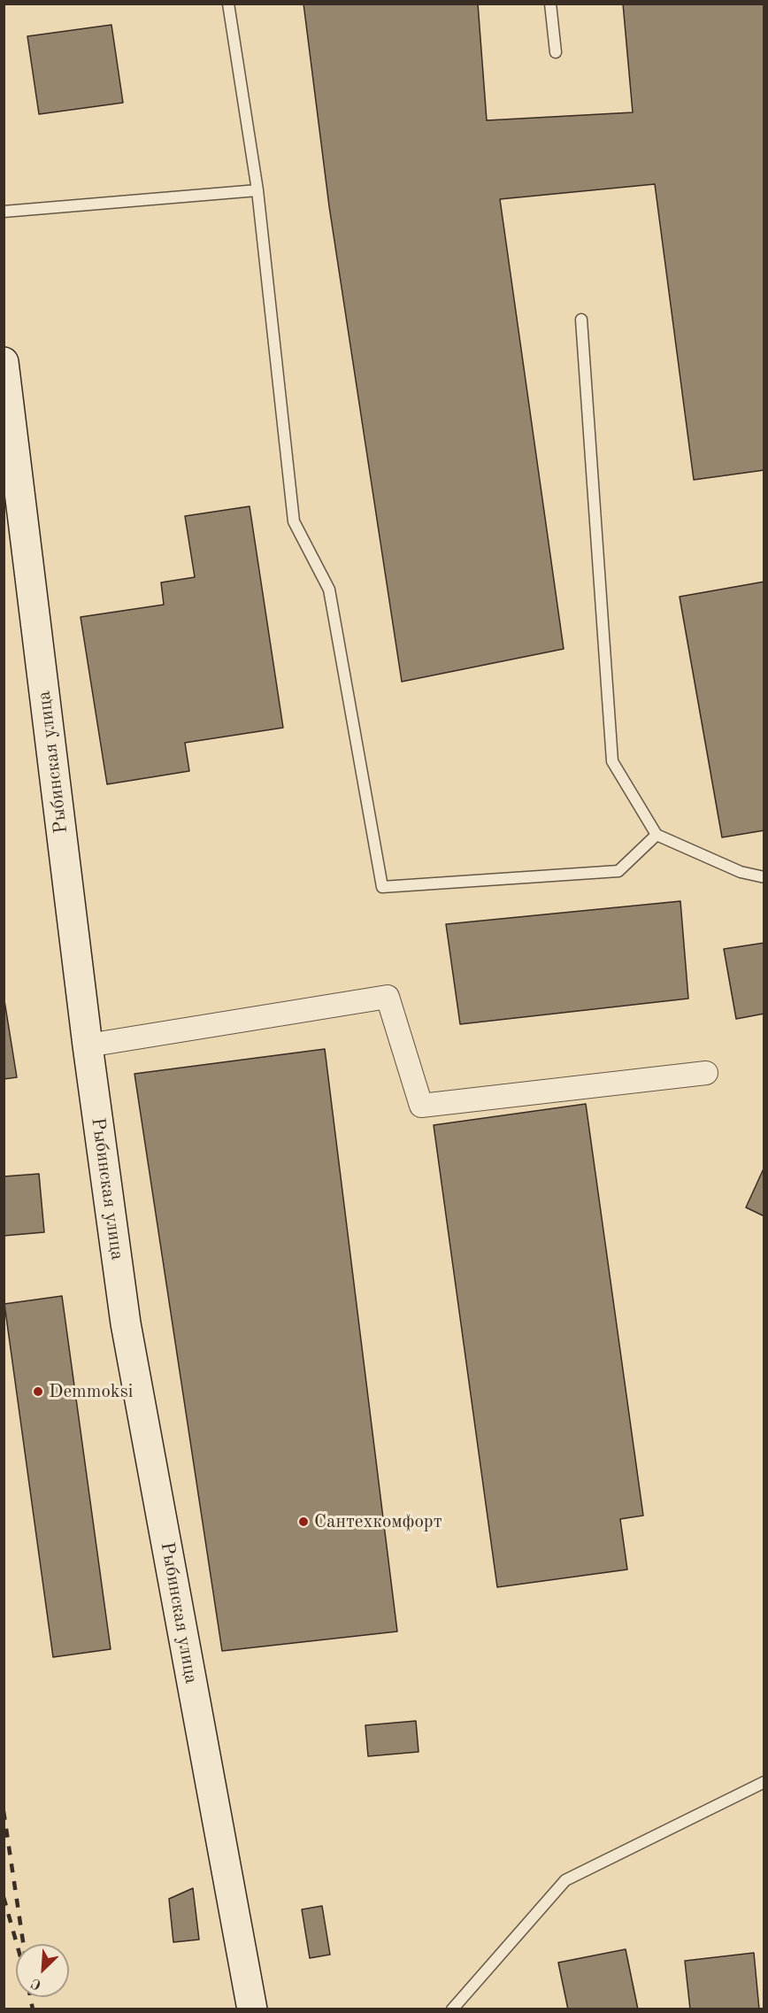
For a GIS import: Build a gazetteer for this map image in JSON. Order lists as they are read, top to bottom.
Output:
{
  "streets": {
    "main road": ["Рыбинская улица"]
  },
  "places": ["Demmoksi", "Сантехкомфорт"],
  "north": "bottom left"
}
